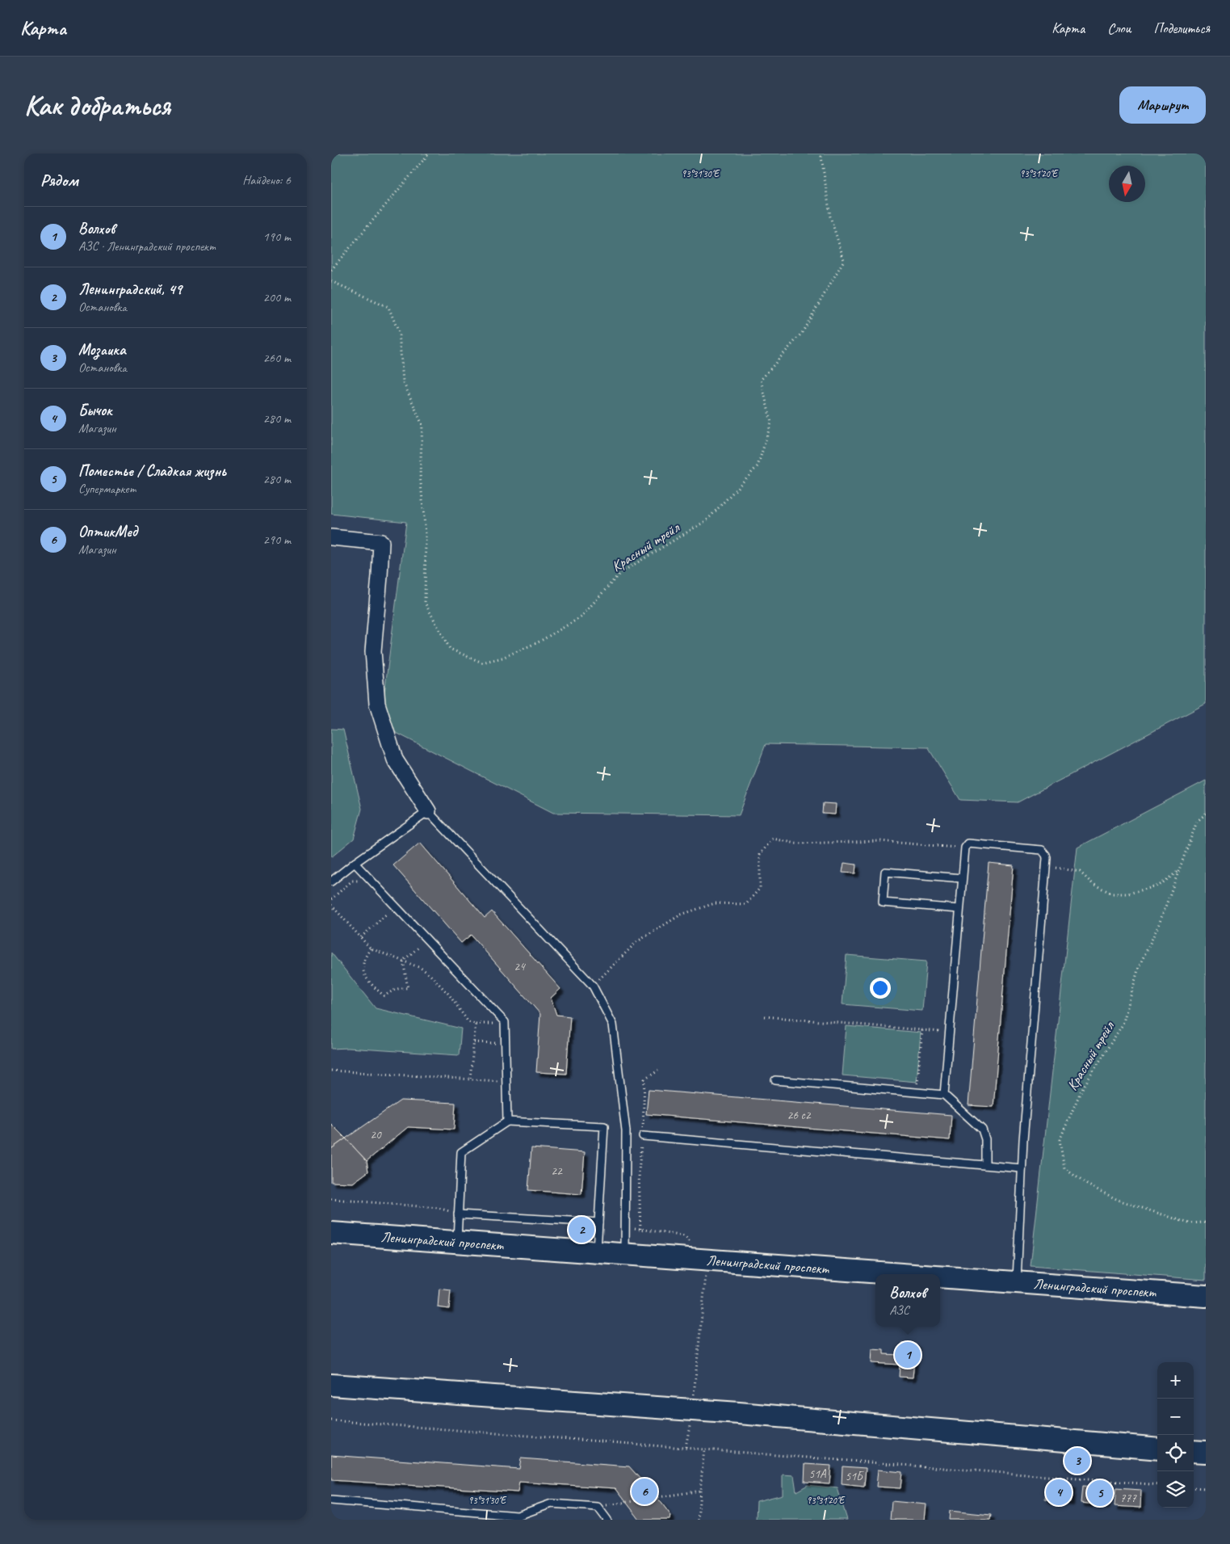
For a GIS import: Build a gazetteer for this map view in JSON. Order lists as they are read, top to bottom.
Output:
{
  "streets": {
    "main road": ["Ленинградский проспект"],
    "path": ["Красный трейл"]
  },
  "house_numbers": [
    "24",
    "26 с2",
    "20",
    "22",
    "51А",
    "51Б",
    "777"
  ],
  "north": "bottom",
  "page": {
    "header": "Карта",
    "nav": ["Карта", "Слои", "Поделиться"],
    "buttons": "Маршрут",
    "title": "Как добраться",
    "heading": ["Рядом", "Найдено: 6"],
    "list": [
      {
        "mark": "1",
        "name": "Волхов",
        "note": "АЗС · Ленинградский проспект",
        "value": "190 m"
      },
      {
        "mark": "2",
        "name": "Ленинградский, 49",
        "note": "Остановка",
        "value": "200 m"
      },
      {
        "mark": "3",
        "name": "Мозаика",
        "note": "Остановка",
        "value": "260 m"
      },
      {
        "mark": "4",
        "name": "Бычок",
        "note": "Магазин",
        "value": "280 m"
      },
      {
        "mark": "5",
        "name": "Поместье / Сладкая жизнь",
        "note": "Супермаркет",
        "value": "280 m"
      },
      {
        "mark": "6",
        "name": "ОптикМед",
        "note": "Магазин",
        "value": "290 m"
      }
    ],
    "pins": [
      "2",
      "1",
      "3",
      "6",
      "4",
      "5"
    ],
    "popup": ["Волхов", "АЗС"],
    "map_buttons": ["+", "−"]
  },
  "coordinates": ["93°31'30\"E", "93°31'20\"E"]
}
